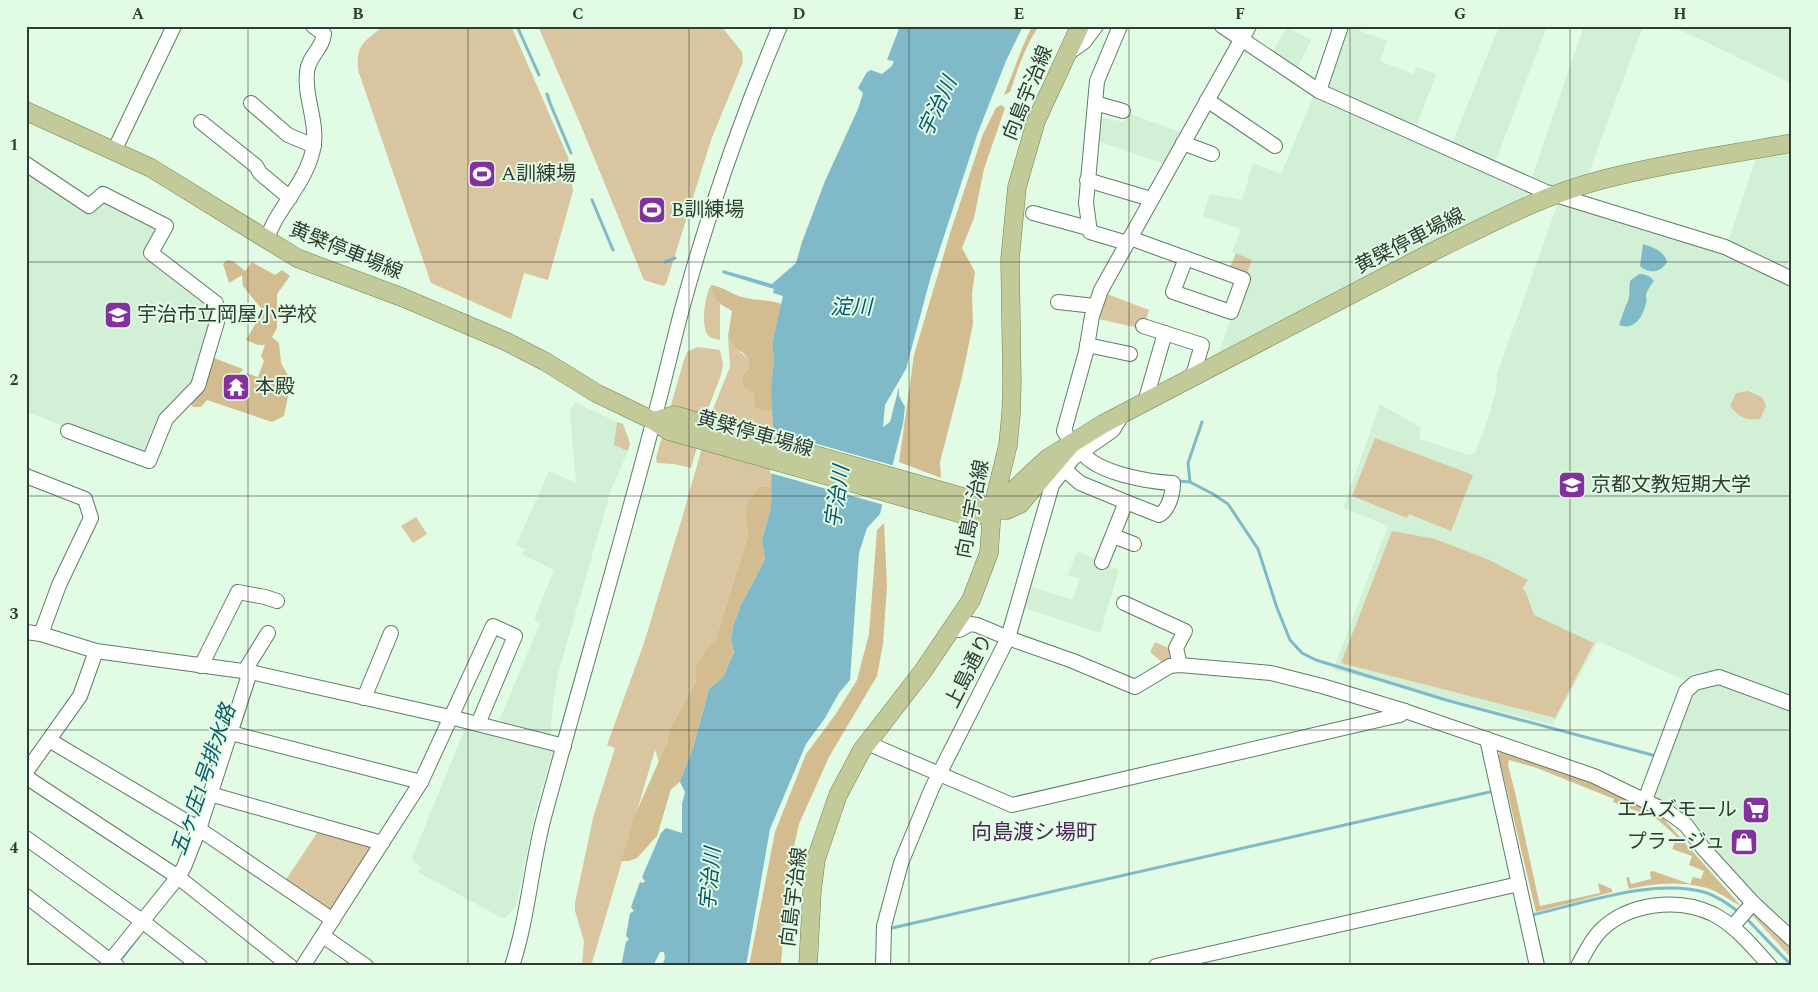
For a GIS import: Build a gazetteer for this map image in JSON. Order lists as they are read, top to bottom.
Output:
{
  "streets": {
    "main road": ["向島宇治線", "黄檗停車場線"],
    "street": ["上島通り"]
  },
  "crossings": [
    ["向島宇治線", "黄檗停車場線"],
    ["黄檗停車場線", "上島通り"]
  ],
  "districts": ["向島渡シ場町"],
  "water": ["宇治川", "淀川", "五ヶ庄1号排水路"],
  "places": {
    "sports": ["A訓練場", "B訓練場"],
    "school or university": ["宇治市立岡屋小学校", "京都文教短期大学"],
    "temple": ["本殿"],
    "supermarket": ["エムズモール"],
    "shop": ["プラージュ"]
  },
  "grid": {
    "columns": [
      "A",
      "B",
      "C",
      "D",
      "E",
      "F",
      "G",
      "H"
    ],
    "rows": [
      "1",
      "2",
      "3",
      "4"
    ]
  }
}
